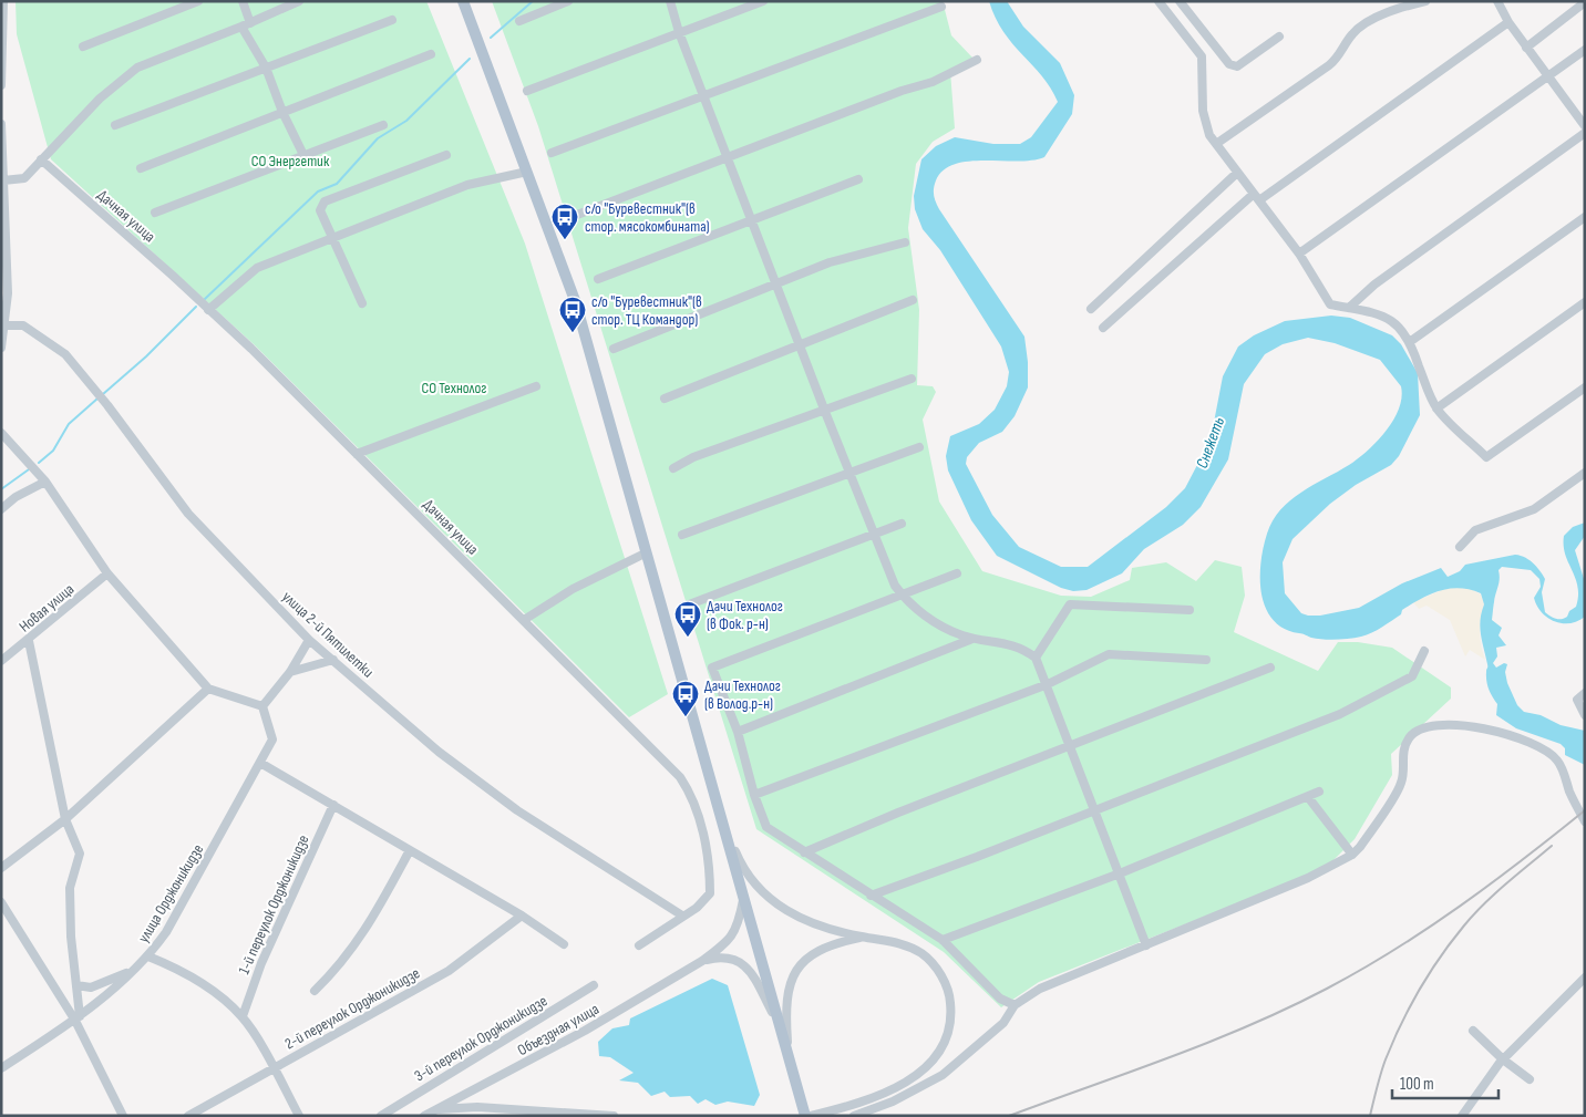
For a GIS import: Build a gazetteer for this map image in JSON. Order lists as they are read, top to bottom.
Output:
{
  "streets": {
    "street": [
      "Дачная улица",
      "Новая улица",
      "улица 2-й Пятилетки",
      "улица Орджоникидзе",
      "1-й переулок Орджоникидзе",
      "2-й переулок Орджоникидзе",
      "Объездная улица",
      "3-й переулок Орджоникидзе"
    ]
  },
  "crossings": [
    ["Дачная улица", "улица 2-й Пятилетки"]
  ],
  "water": ["Снежеть"],
  "parks": ["СО Энергетик", "СО Технолог"],
  "places": {
    "bus stop": [
      "с/о \"Буревестник\"(в стор. мясокомбината)",
      "с/о \"Буревестник\"(в стор. ТЦ Командор)",
      "Дачи Технолог (в Фок. р-н)",
      "Дачи Технолог (в Волод.р-н)"
    ]
  },
  "scale_bar": "100 m"
}
